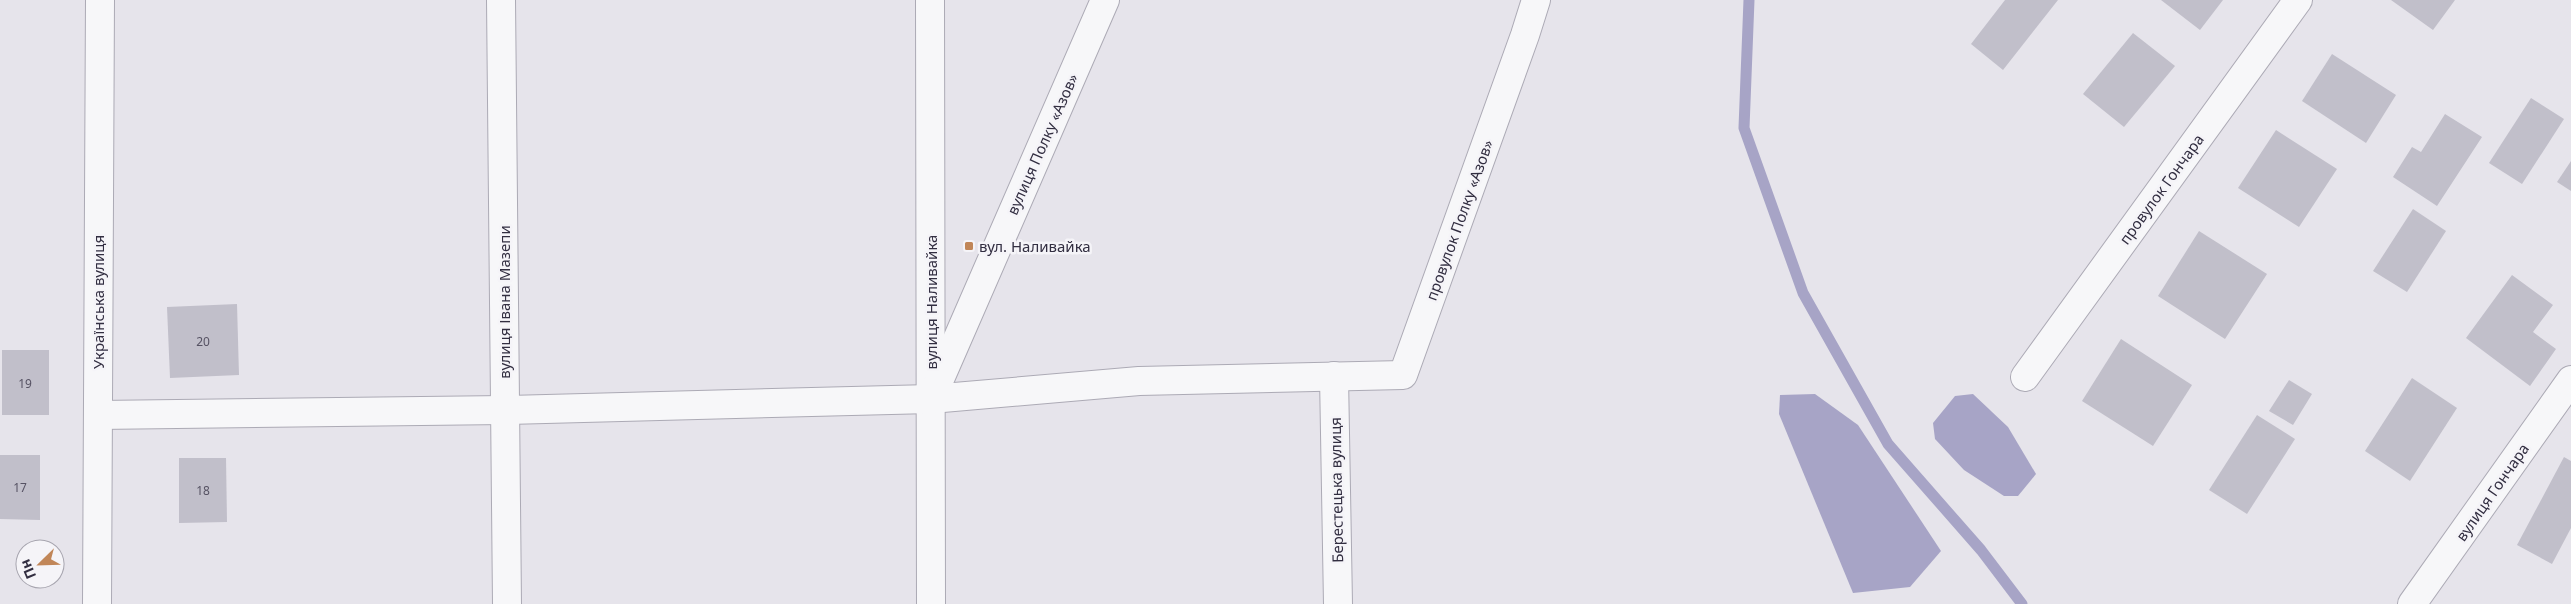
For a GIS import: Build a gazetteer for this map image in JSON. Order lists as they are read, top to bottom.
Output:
{
  "streets": {
    "street": [
      "вулиця Полку «Азов»",
      "провулок Гончара",
      "провулок Полку «Азов»",
      "Українська вулиця",
      "вулиця Івана Мазепи",
      "вулиця Наливайка",
      "Берестецька вулиця",
      "вулиця Гончара"
    ]
  },
  "crossings": [
    ["вулиця Полку «Азов»", "вулиця Наливайка"],
    ["провулок Полку «Азов»", "Берестецька вулиця"]
  ],
  "places": {
    "transit": ["вул. Наливайка"]
  },
  "house_numbers": [
    "20",
    "19",
    "17",
    "18"
  ],
  "north": "bottom left"
}
